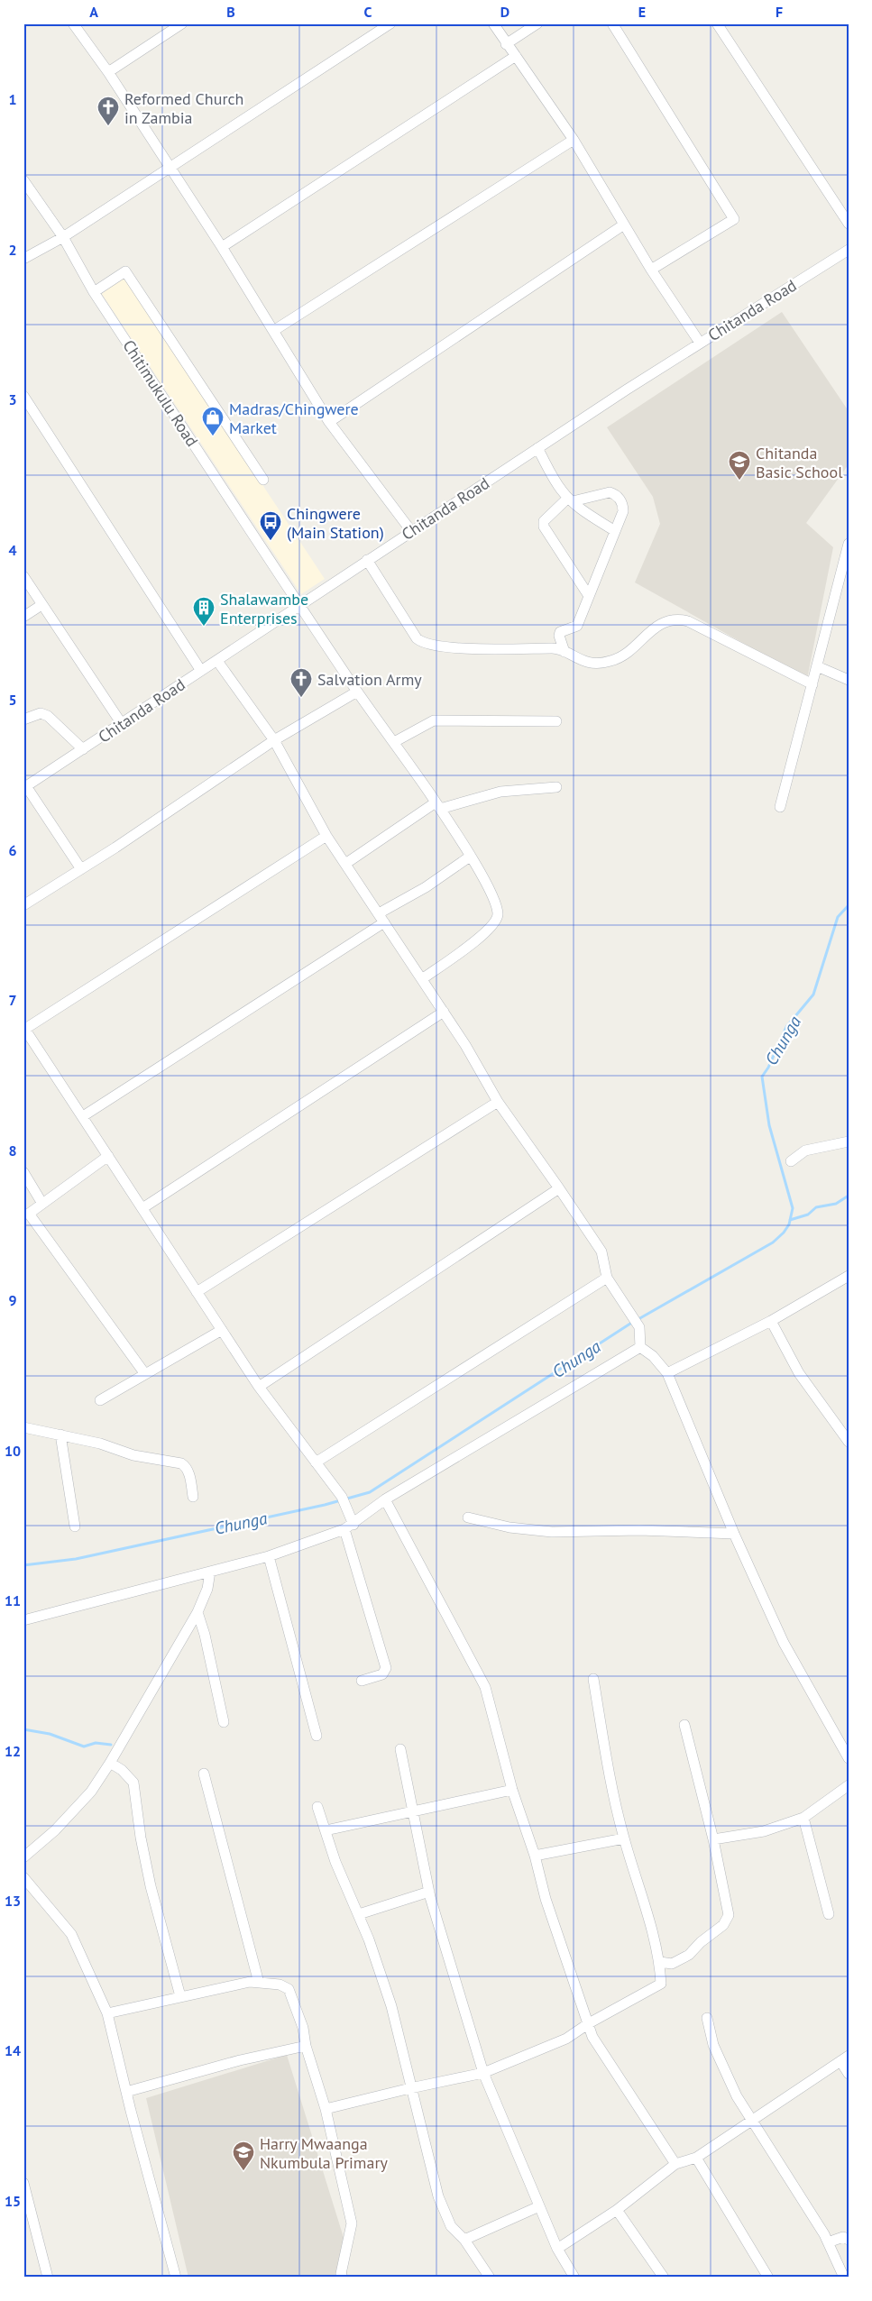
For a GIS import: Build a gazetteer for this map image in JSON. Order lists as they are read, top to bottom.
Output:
{
  "streets": {
    "street": ["Chitanda Road", "Chitimukulu Road"]
  },
  "crossings": [
    ["Chitanda Road", "Chitimukulu Road"]
  ],
  "water": ["Chunga"],
  "places": {
    "church": ["Reformed Church in Zambia", "Salvation Army"],
    "shop": ["Madras/Chingwere Market"],
    "school or university": ["Chitanda Basic School", "Harry Mwaanga Nkumbula Primary"],
    "bus stop": ["Chingwere (Main Station)"],
    "building": ["Shalawambe Enterprises"]
  },
  "grid": {
    "columns": [
      "A",
      "B",
      "C",
      "D",
      "E",
      "F"
    ],
    "rows": [
      "1",
      "2",
      "3",
      "4",
      "5",
      "6",
      "7",
      "8",
      "9",
      "10",
      "11",
      "12",
      "13",
      "14",
      "15"
    ]
  }
}
